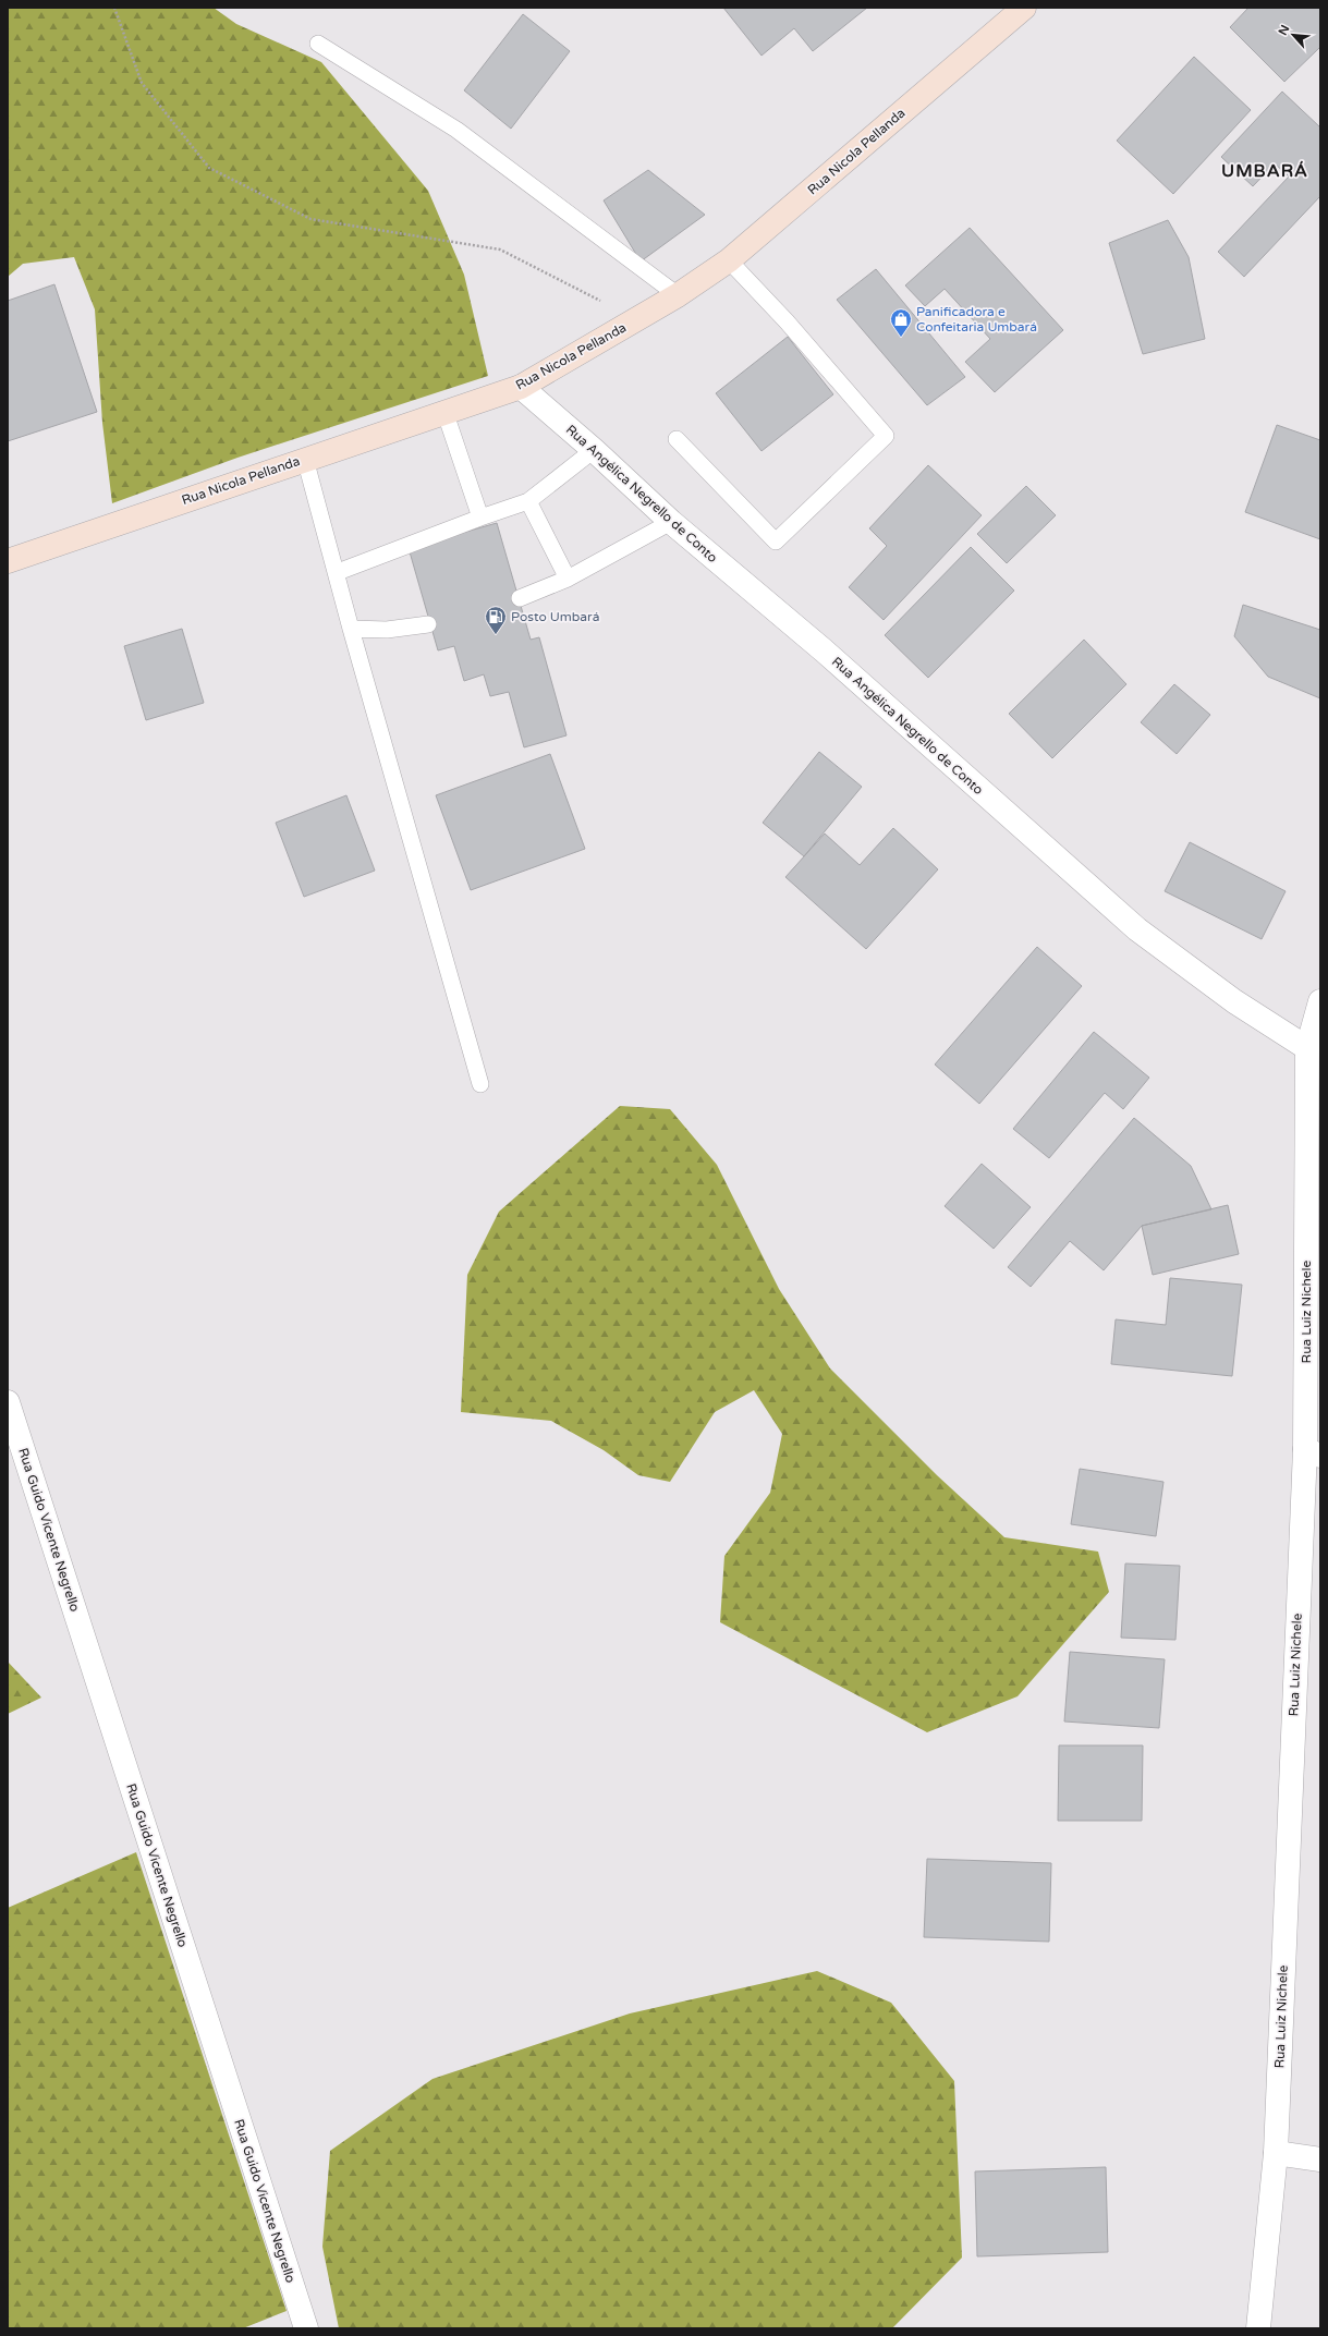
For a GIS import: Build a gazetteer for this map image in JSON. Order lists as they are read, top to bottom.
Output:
{
  "streets": {
    "main road": ["Rua Nicola Pellanda"],
    "street": ["Rua Angélica Negrello de Conto", "Rua Luiz Nichele", "Rua Guido Vicente Negrello"]
  },
  "crossings": [
    ["Rua Nicola Pellanda", "Rua Angélica Negrello de Conto"],
    ["Rua Angélica Negrello de Conto", "Rua Luiz Nichele"]
  ],
  "districts": ["UMBARÁ"],
  "places": {
    "shop": ["Panificadora e Confeitaria Umbará"],
    "fuel station": ["Posto Umbará"]
  },
  "north": "top left"
}
